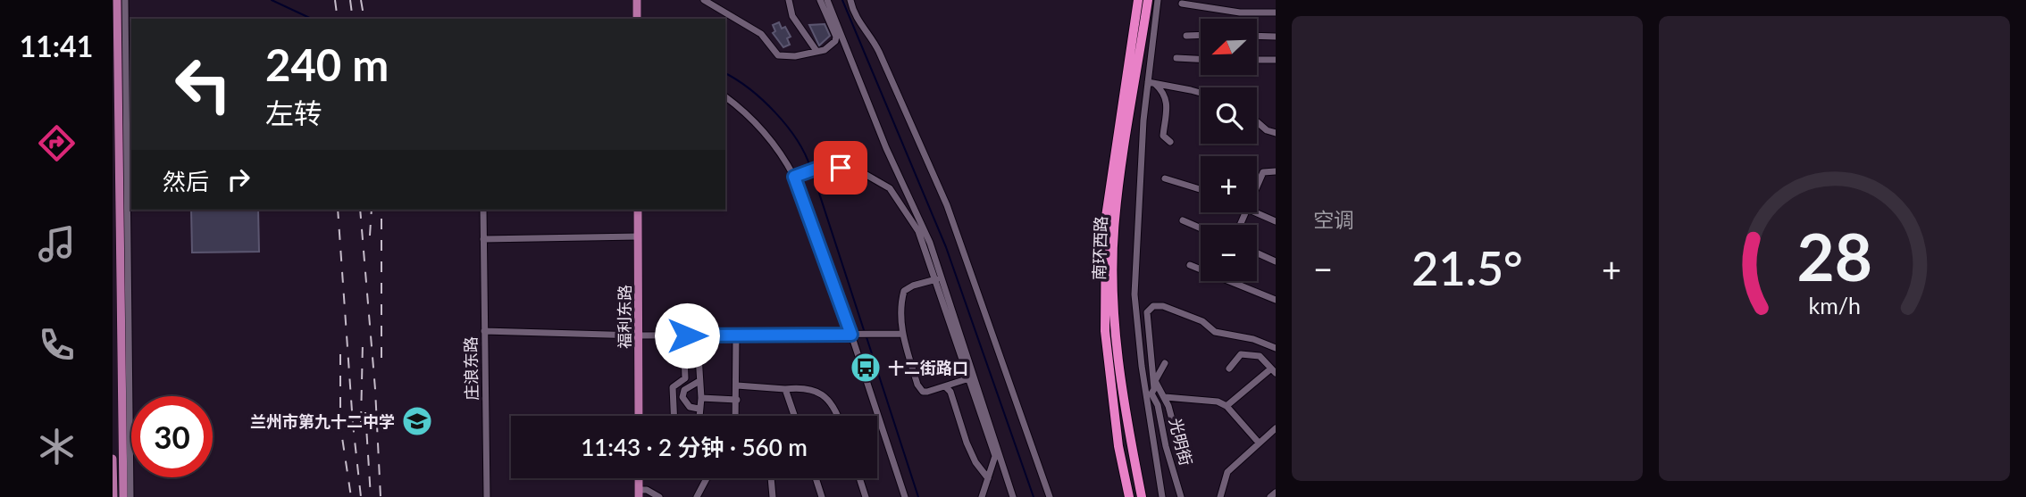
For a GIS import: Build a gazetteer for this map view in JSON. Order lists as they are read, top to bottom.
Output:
{
  "streets": {
    "highway": ["南环西路"],
    "main road": ["福利东路"],
    "street": ["庄浪东路", "光明街"]
  },
  "places": {
    "bus stop": ["十二街路口"],
    "school or university": ["兰州市第九十二中学"]
  },
  "north": "bottom left",
  "page": {
    "tabs": "11:41",
    "tile": "空调",
    "map_buttons": ["+", "−"],
    "turn": ["240 m", "左转"],
    "then": "然后",
    "heat": ["−", "21.5°", "+"],
    "limit": "30",
    "trip": "11:43 · 2 分钟 · 560 m",
    "gauge": ["28", "km/h"]
  }
}
